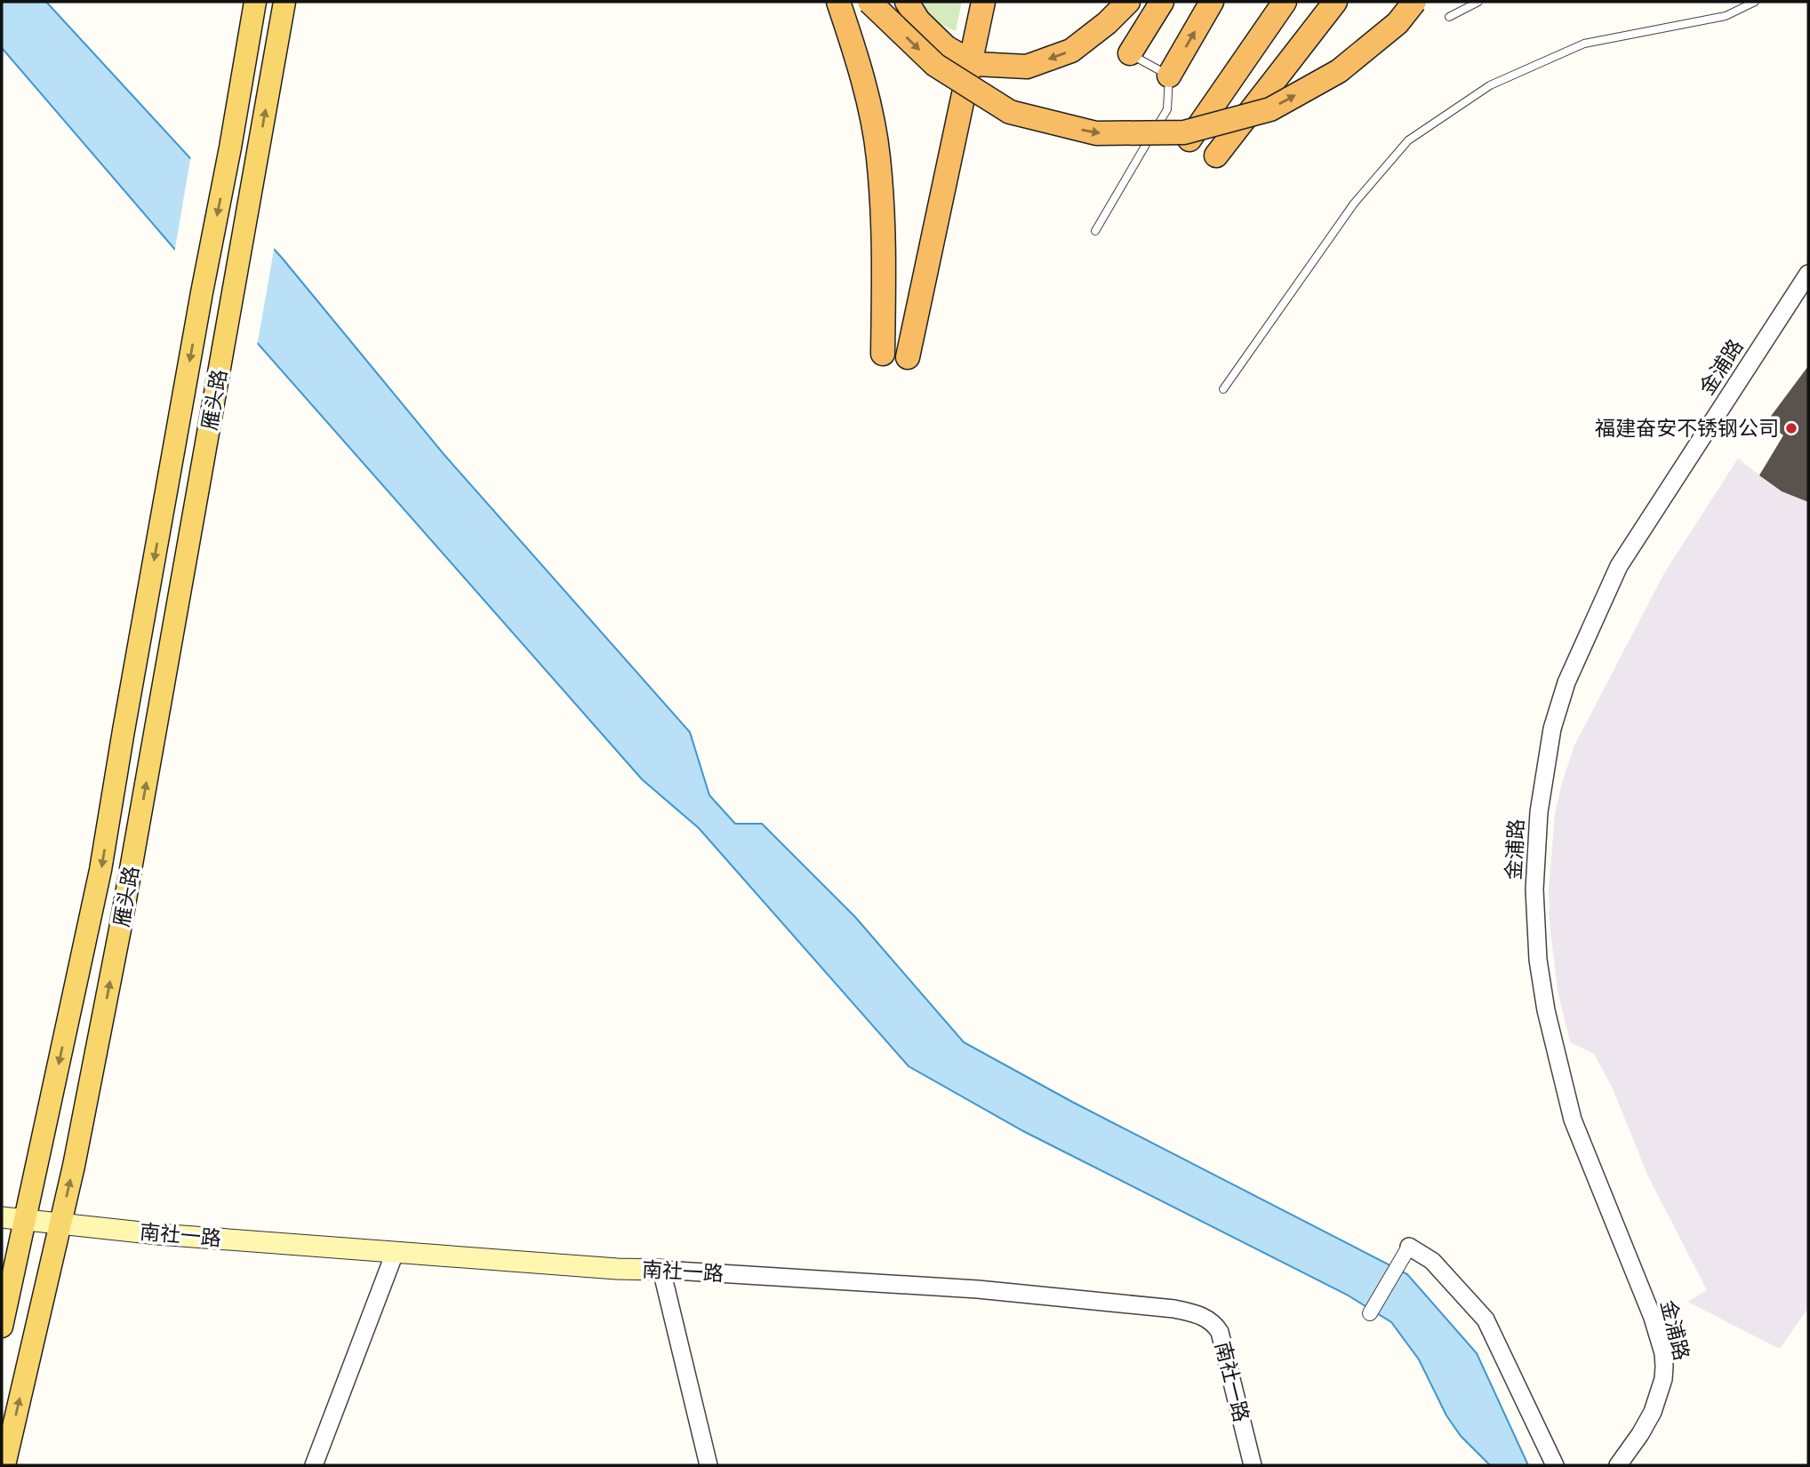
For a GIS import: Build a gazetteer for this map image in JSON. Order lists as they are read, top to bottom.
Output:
{
  "streets": {
    "main road": ["雁头路", "南社一路"],
    "street": ["金浦路"]
  },
  "crossings": [
    ["雁头路", "南社一路"]
  ],
  "places": ["福建奋安不锈钢公司"]
}
